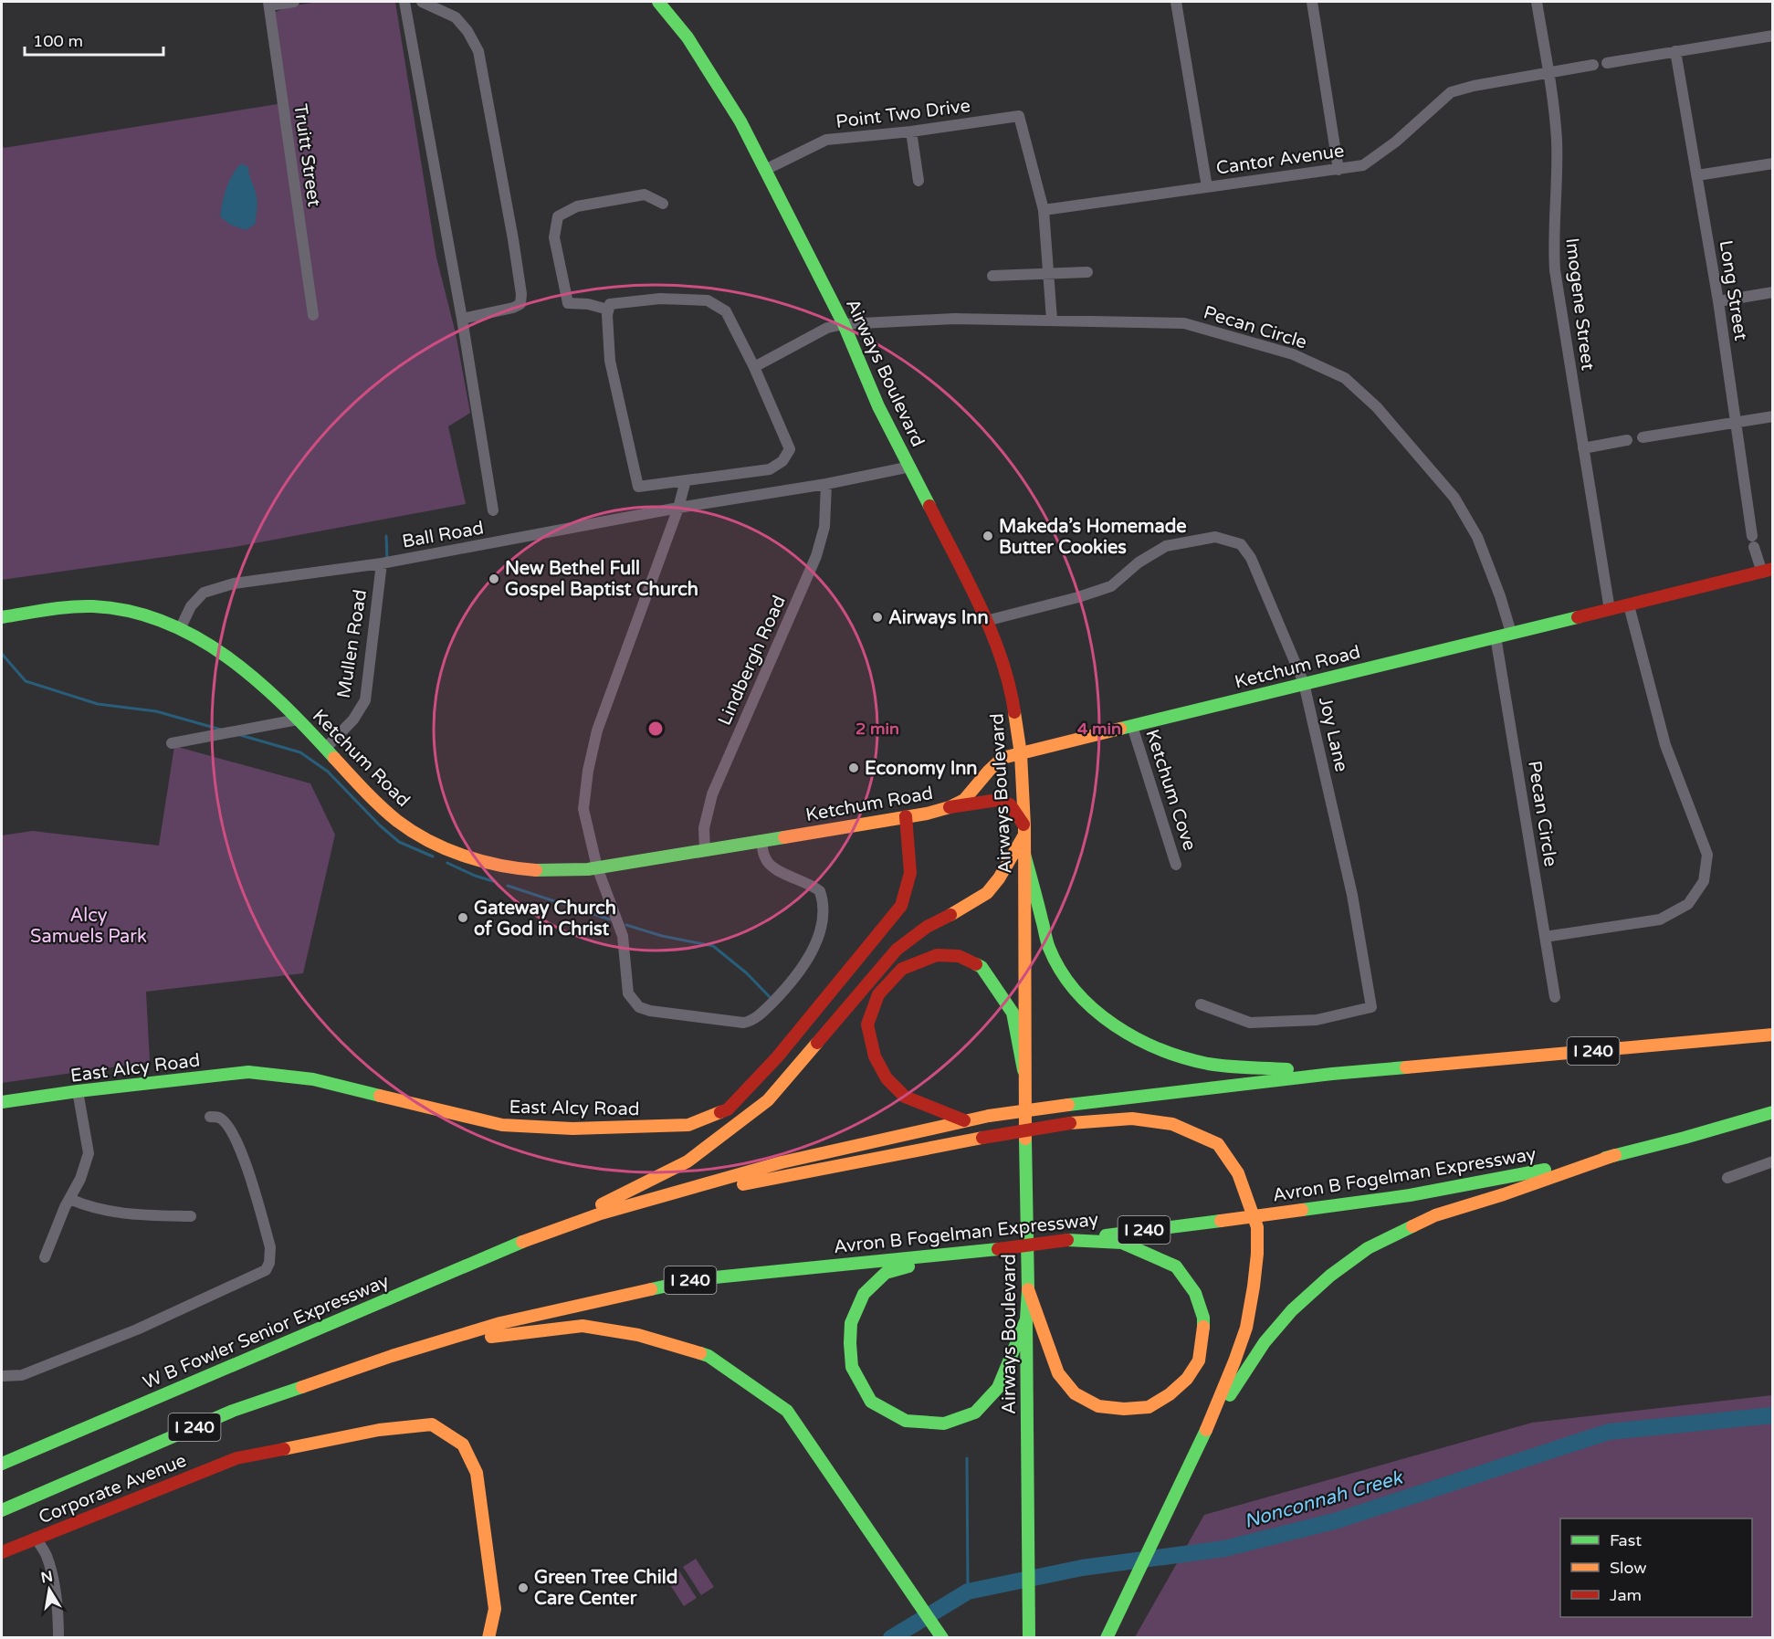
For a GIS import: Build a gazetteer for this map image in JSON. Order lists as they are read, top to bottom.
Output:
{
  "streets": {
    "main road": [
      "Airways Boulevard",
      "Ketchum Road",
      "I 240",
      "East Alcy Road",
      "Avron B Fogelman Expressway",
      "W B Fowler Senior Expressway",
      "Corporate Avenue"
    ],
    "street": [
      "Point Two Drive",
      "Truitt Street",
      "Cantor Avenue",
      "Long Street",
      "Imogene Street",
      "Pecan Circle",
      "Ball Road",
      "Mullen Road",
      "Lindbergh Road",
      "Joy Lane",
      "Ketchum Cove"
    ]
  },
  "crossings": [
    ["Point Two Drive", "Cantor Avenue"],
    ["Point Two Drive", "Airways Boulevard"],
    ["Cantor Avenue", "Imogene Street"],
    ["Long Street", "Ketchum Road"],
    ["Imogene Street", "Ketchum Road"],
    ["Pecan Circle", "Airways Boulevard"],
    ["Pecan Circle", "Ketchum Road"],
    ["Airways Boulevard", "Ball Road"],
    ["Airways Boulevard", "Ketchum Road"],
    ["Airways Boulevard", "Joy Lane"],
    ["Ball Road", "Mullen Road"],
    ["Ball Road", "Lindbergh Road"],
    ["Ball Road", "Ketchum Road"],
    ["Mullen Road", "Ketchum Road"],
    ["Lindbergh Road", "Ketchum Road"],
    ["Ketchum Road", "Joy Lane"],
    ["Ketchum Road", "Ketchum Cove"],
    ["Ketchum Road", "East Alcy Road"],
    ["I 240", "Avron B Fogelman Expressway"],
    ["I 240", "W B Fowler Senior Expressway"]
  ],
  "water": ["Nonconnah Creek"],
  "parks": ["Alcy Samuels Park"],
  "places": [
    "Makeda’s Homemade Butter Cookies",
    "New Bethel Full Gospel Baptist Church",
    "Airways Inn",
    "Economy Inn",
    "Gateway Church of God in Christ",
    "Green Tree Child Care Center"
  ],
  "legend": ["Fast", "Slow", "Jam"],
  "scale_bar": "100 m",
  "north": "top",
  "rings": ["2 min", "4 min"]
}
